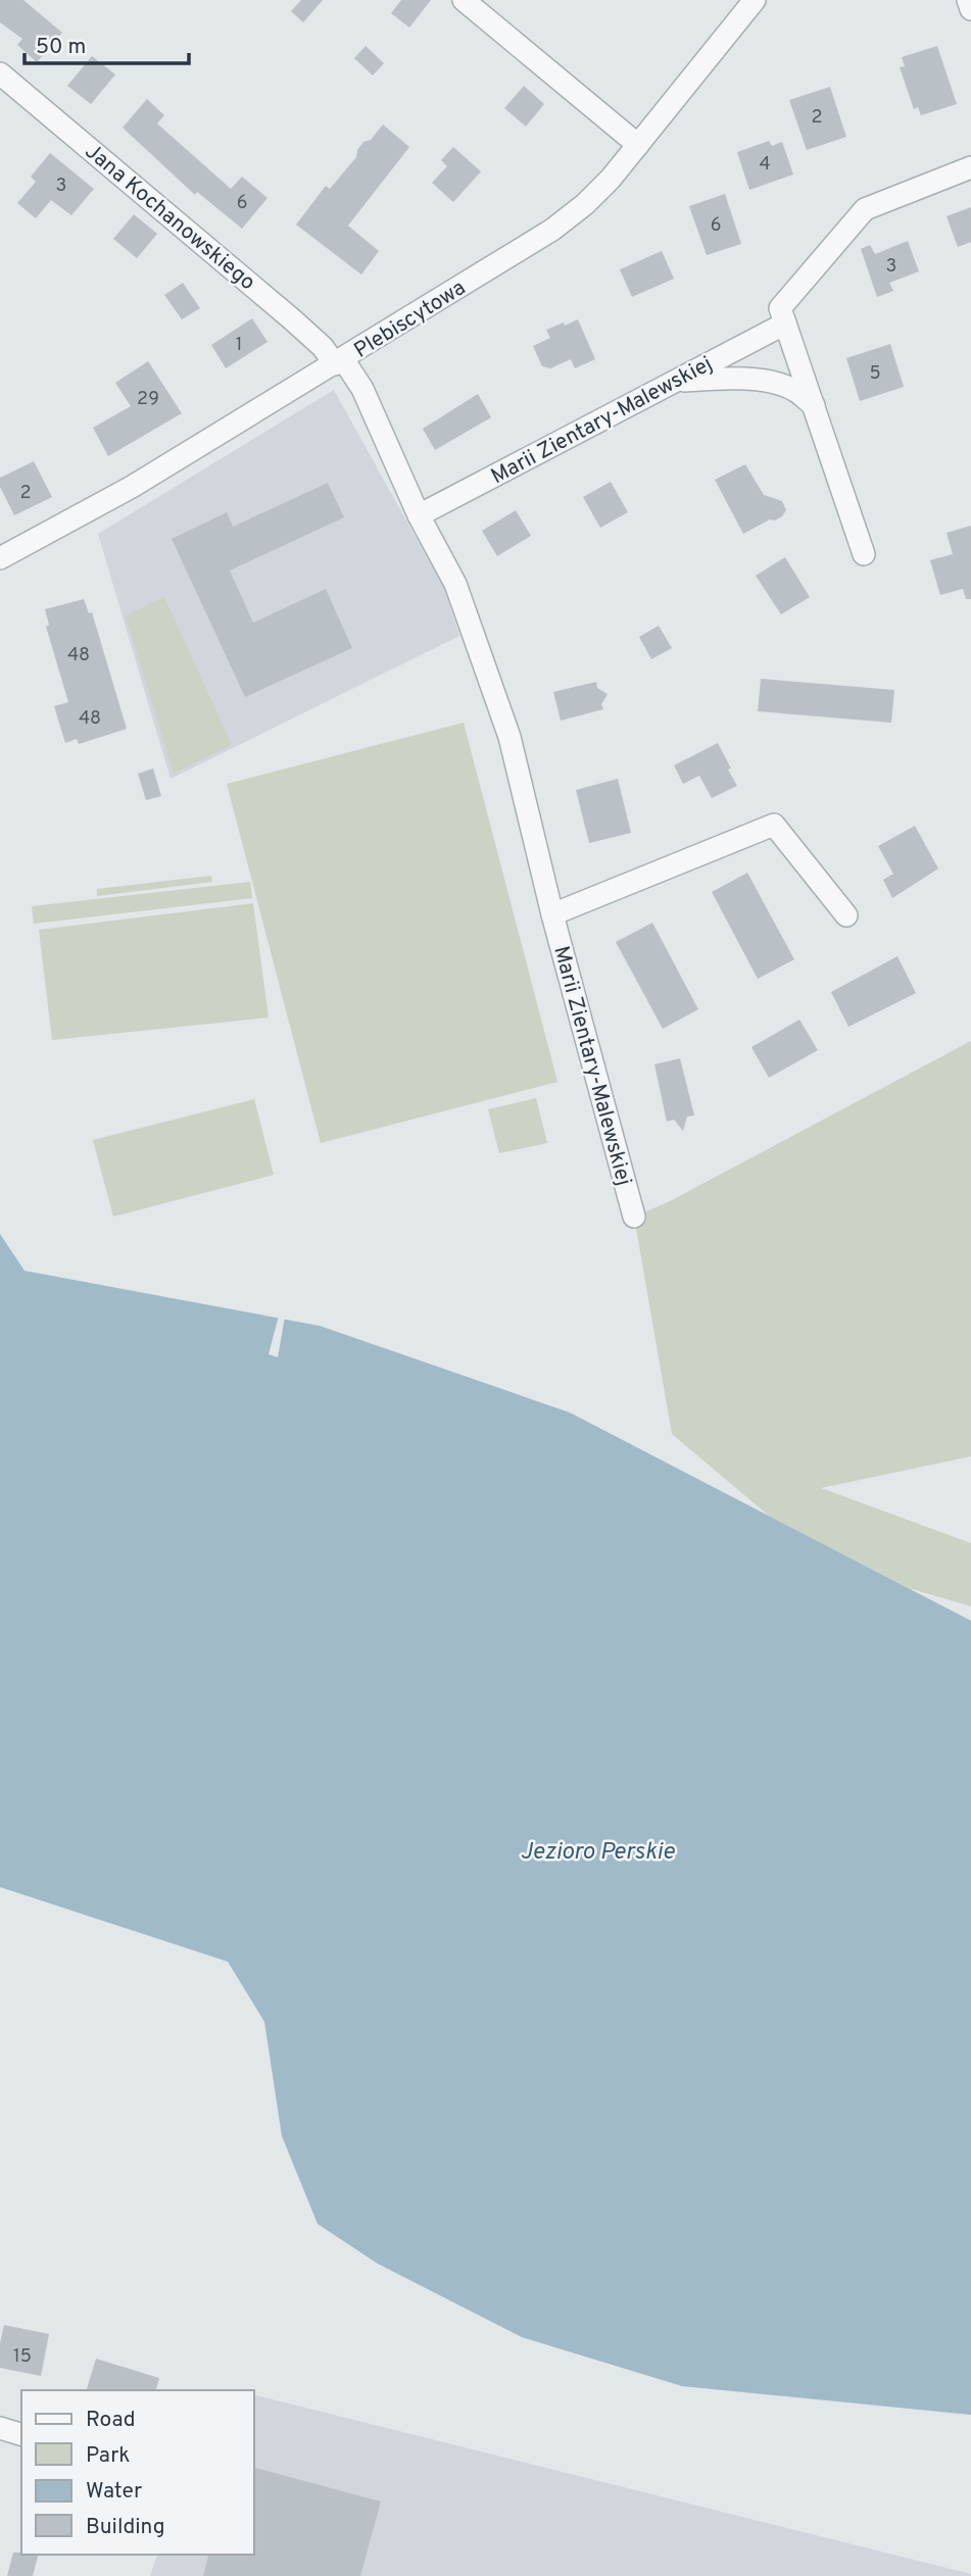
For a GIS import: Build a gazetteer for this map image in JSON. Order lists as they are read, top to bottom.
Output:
{
  "streets": {
    "street": ["Jana Kochanowskiego", "Plebiscytowa", "Marii Zientary-Malewskiej"]
  },
  "crossings": [
    ["Jana Kochanowskiego", "Plebiscytowa"],
    ["Jana Kochanowskiego", "Marii Zientary-Malewskiej"],
    ["Plebiscytowa", "Marii Zientary-Malewskiej"]
  ],
  "water": ["Jezioro Perskie"],
  "house_numbers": [
    "2",
    "4",
    "3",
    "6",
    "6",
    "3",
    "1",
    "5",
    "29",
    "2",
    "48",
    "48",
    "15"
  ],
  "legend": [
    "Road",
    "Park",
    "Water",
    "Building"
  ],
  "scale_bar": "50 m"
}
